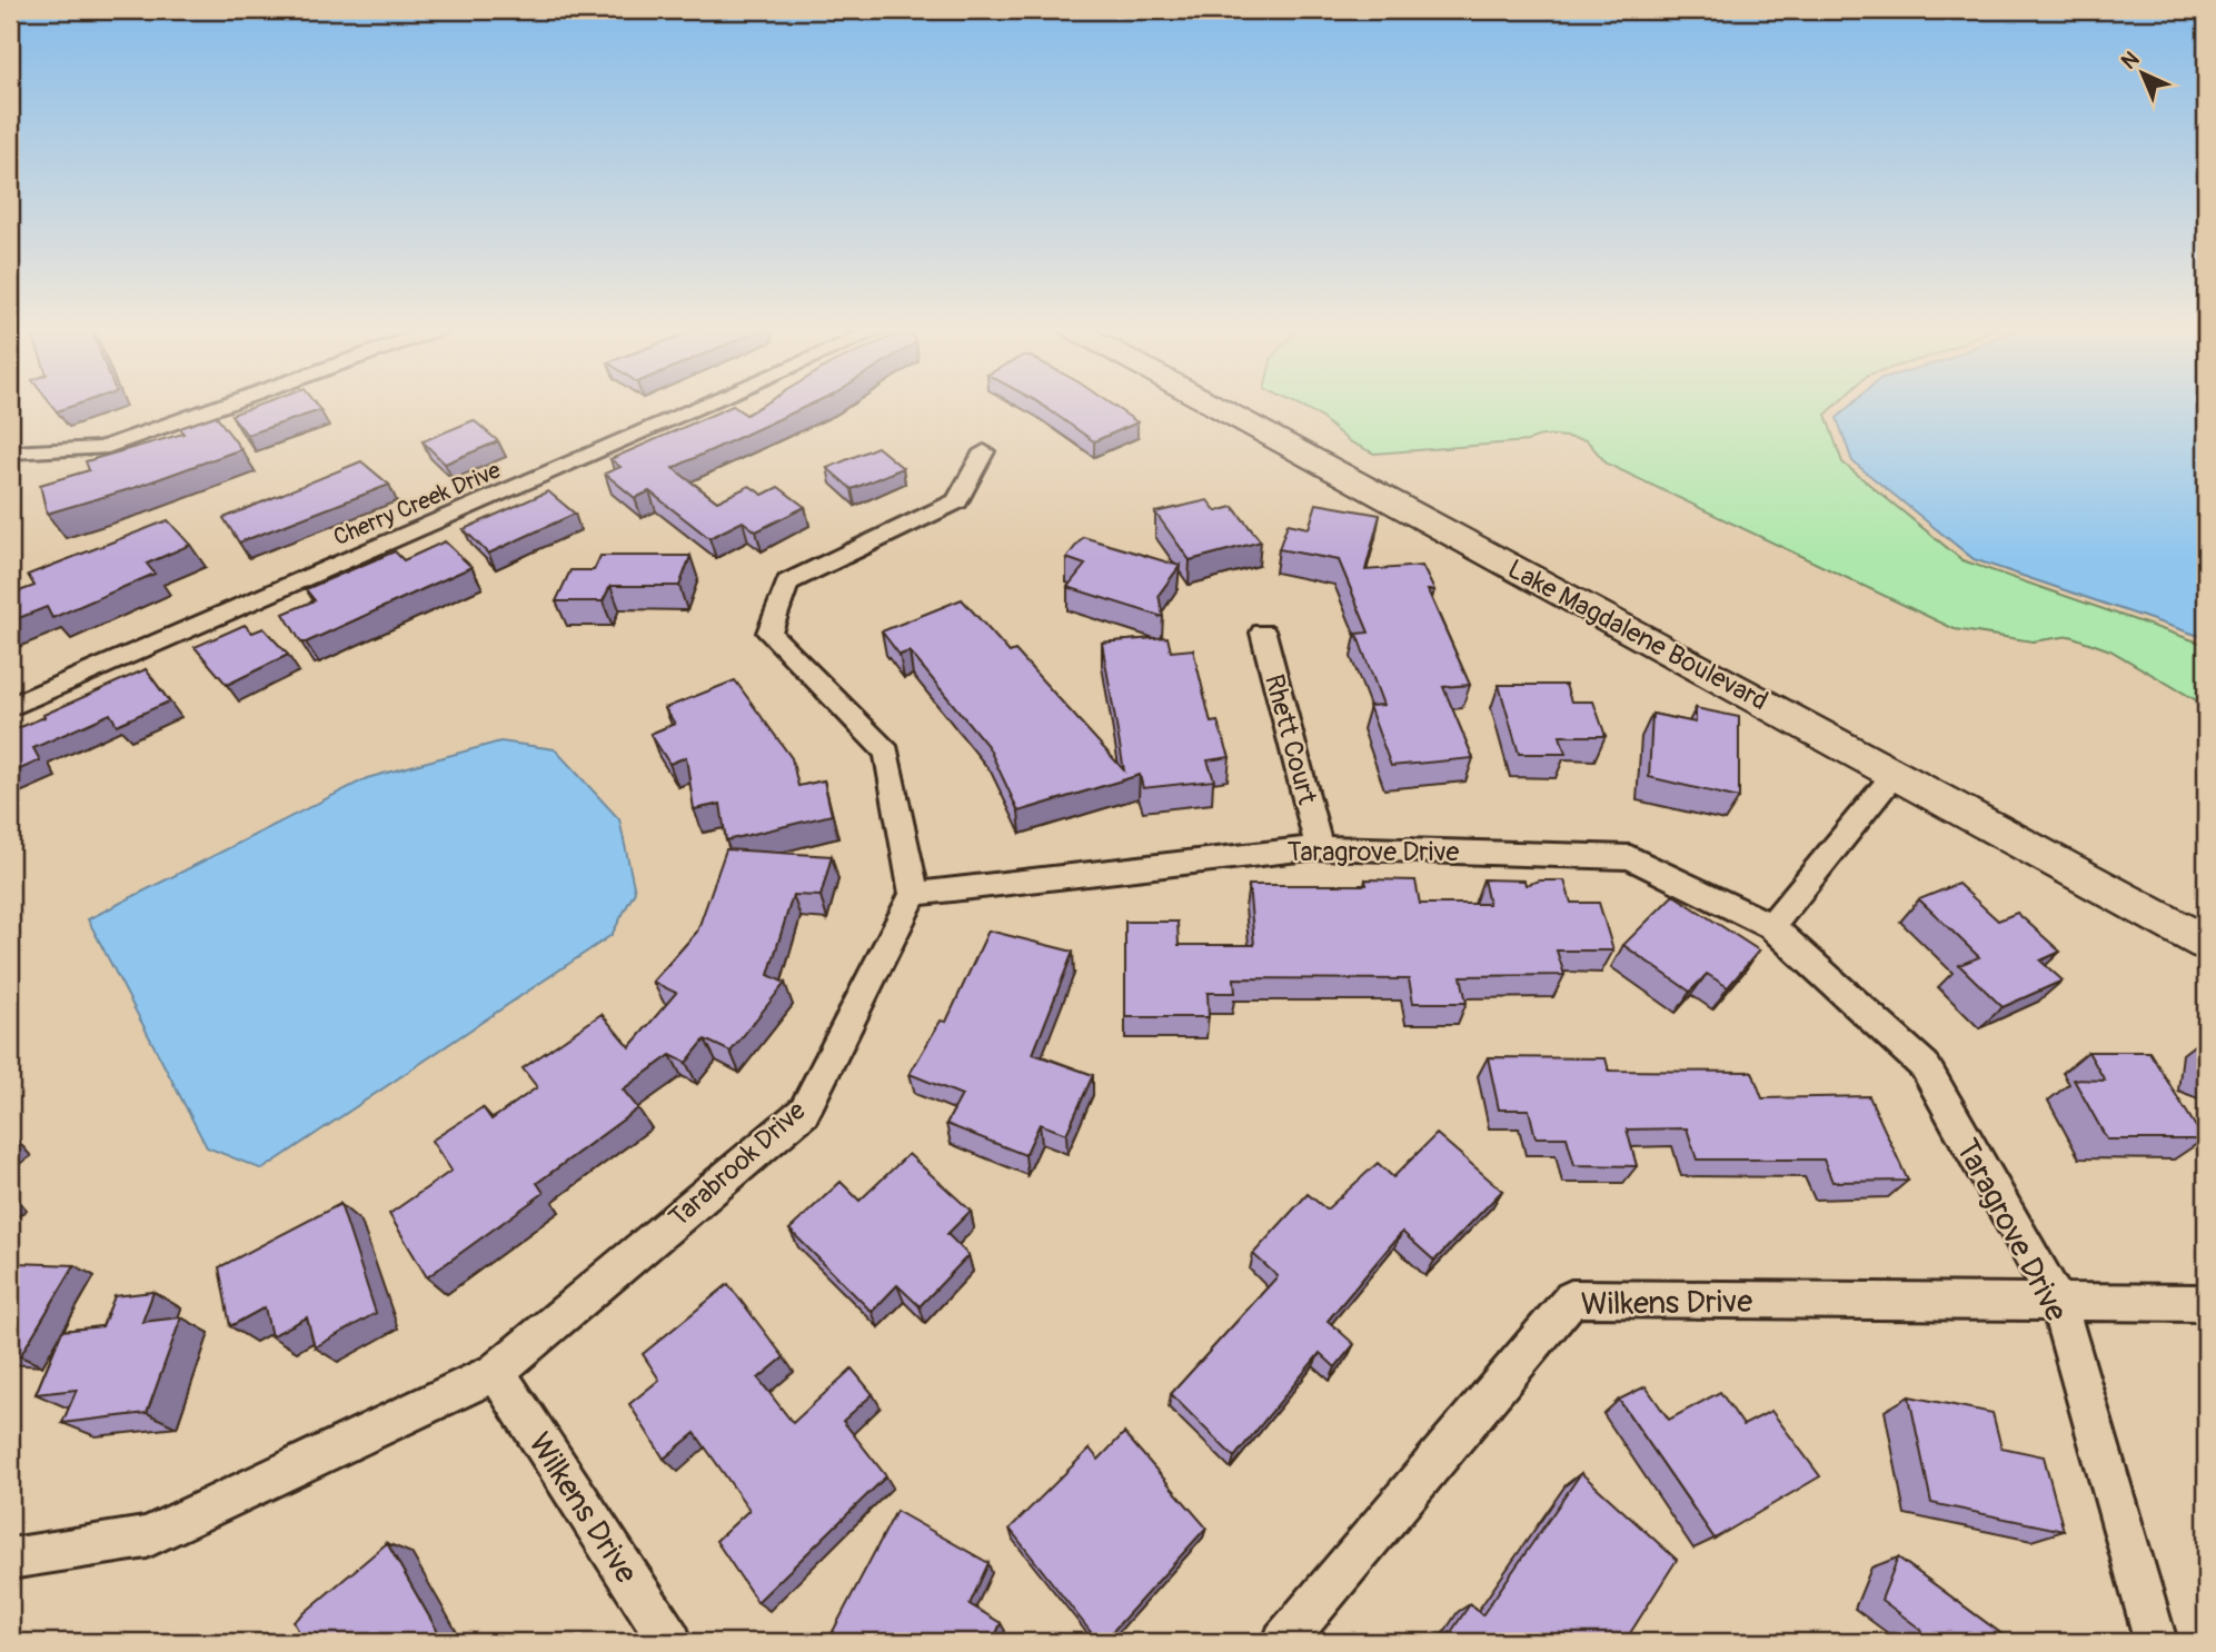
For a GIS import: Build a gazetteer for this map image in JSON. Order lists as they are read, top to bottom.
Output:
{
  "streets": {
    "street": [
      "Cherry Creek Drive",
      "Lake Magdalene Boulevard",
      "Rhett Court",
      "Taragrove Drive",
      "Tarabrook Drive",
      "Wilkens Drive"
    ]
  },
  "crossings": [
    ["Rhett Court", "Taragrove Drive"],
    ["Taragrove Drive", "Tarabrook Drive"],
    ["Taragrove Drive", "Wilkens Drive"],
    ["Tarabrook Drive", "Wilkens Drive"]
  ],
  "north": "top left"
}
